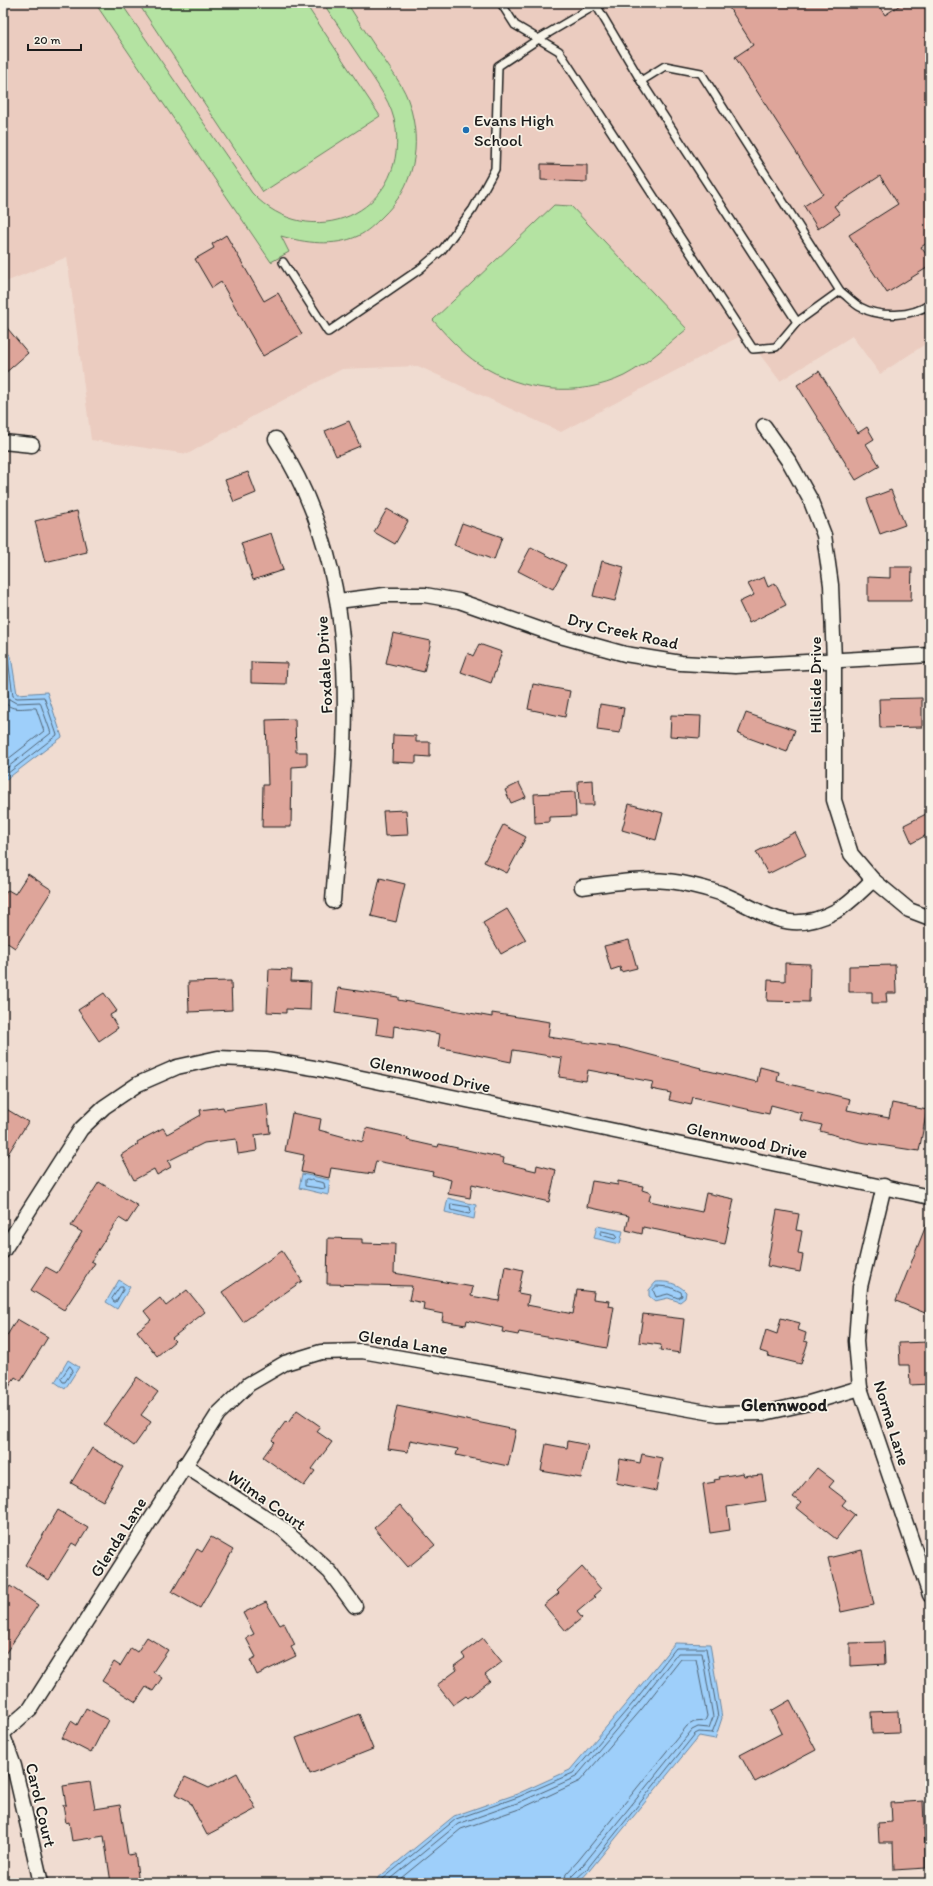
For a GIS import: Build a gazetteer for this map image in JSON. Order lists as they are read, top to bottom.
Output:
{
  "streets": {
    "street": [
      "Dry Creek Road",
      "Foxdale Drive",
      "Hillside Drive",
      "Glennwood Drive",
      "Glenda Lane",
      "Norma Lane",
      "Wilma Court",
      "Carol Court"
    ]
  },
  "crossings": [
    ["Dry Creek Road", "Foxdale Drive"],
    ["Dry Creek Road", "Hillside Drive"],
    ["Glennwood Drive", "Norma Lane"],
    ["Glenda Lane", "Norma Lane"],
    ["Glenda Lane", "Wilma Court"]
  ],
  "districts": ["Glennwood"],
  "places": ["Evans High School"],
  "scale_bar": "20 m"
}
